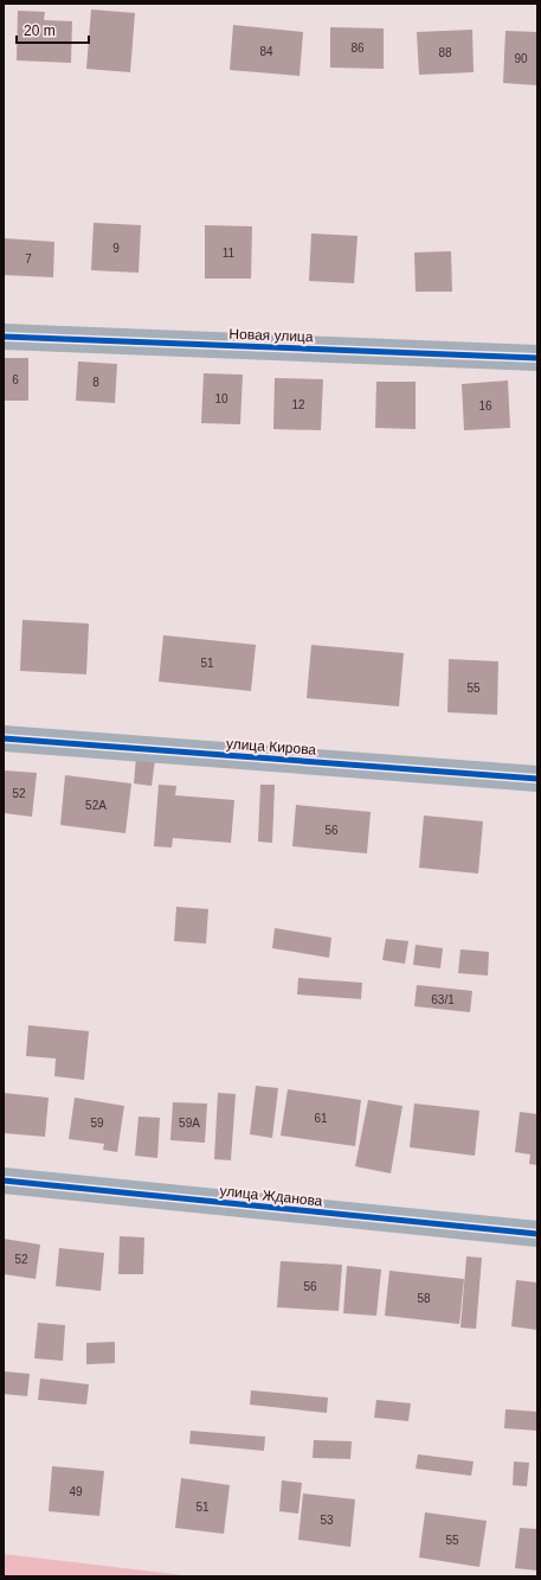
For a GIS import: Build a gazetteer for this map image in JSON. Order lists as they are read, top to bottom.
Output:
{
  "streets": {
    "street": ["Новая улица", "улица Кирова", "улица Жданова"]
  },
  "house_numbers": [
    "86",
    "84",
    "88",
    "90",
    "9",
    "11",
    "7",
    "6",
    "8",
    "10",
    "12",
    "16",
    "51",
    "55",
    "52",
    "52А",
    "56",
    "63/1",
    "61",
    "59",
    "59А",
    "52",
    "56",
    "58",
    "49",
    "51",
    "53",
    "55"
  ],
  "scale_bar": "20 m"
}
